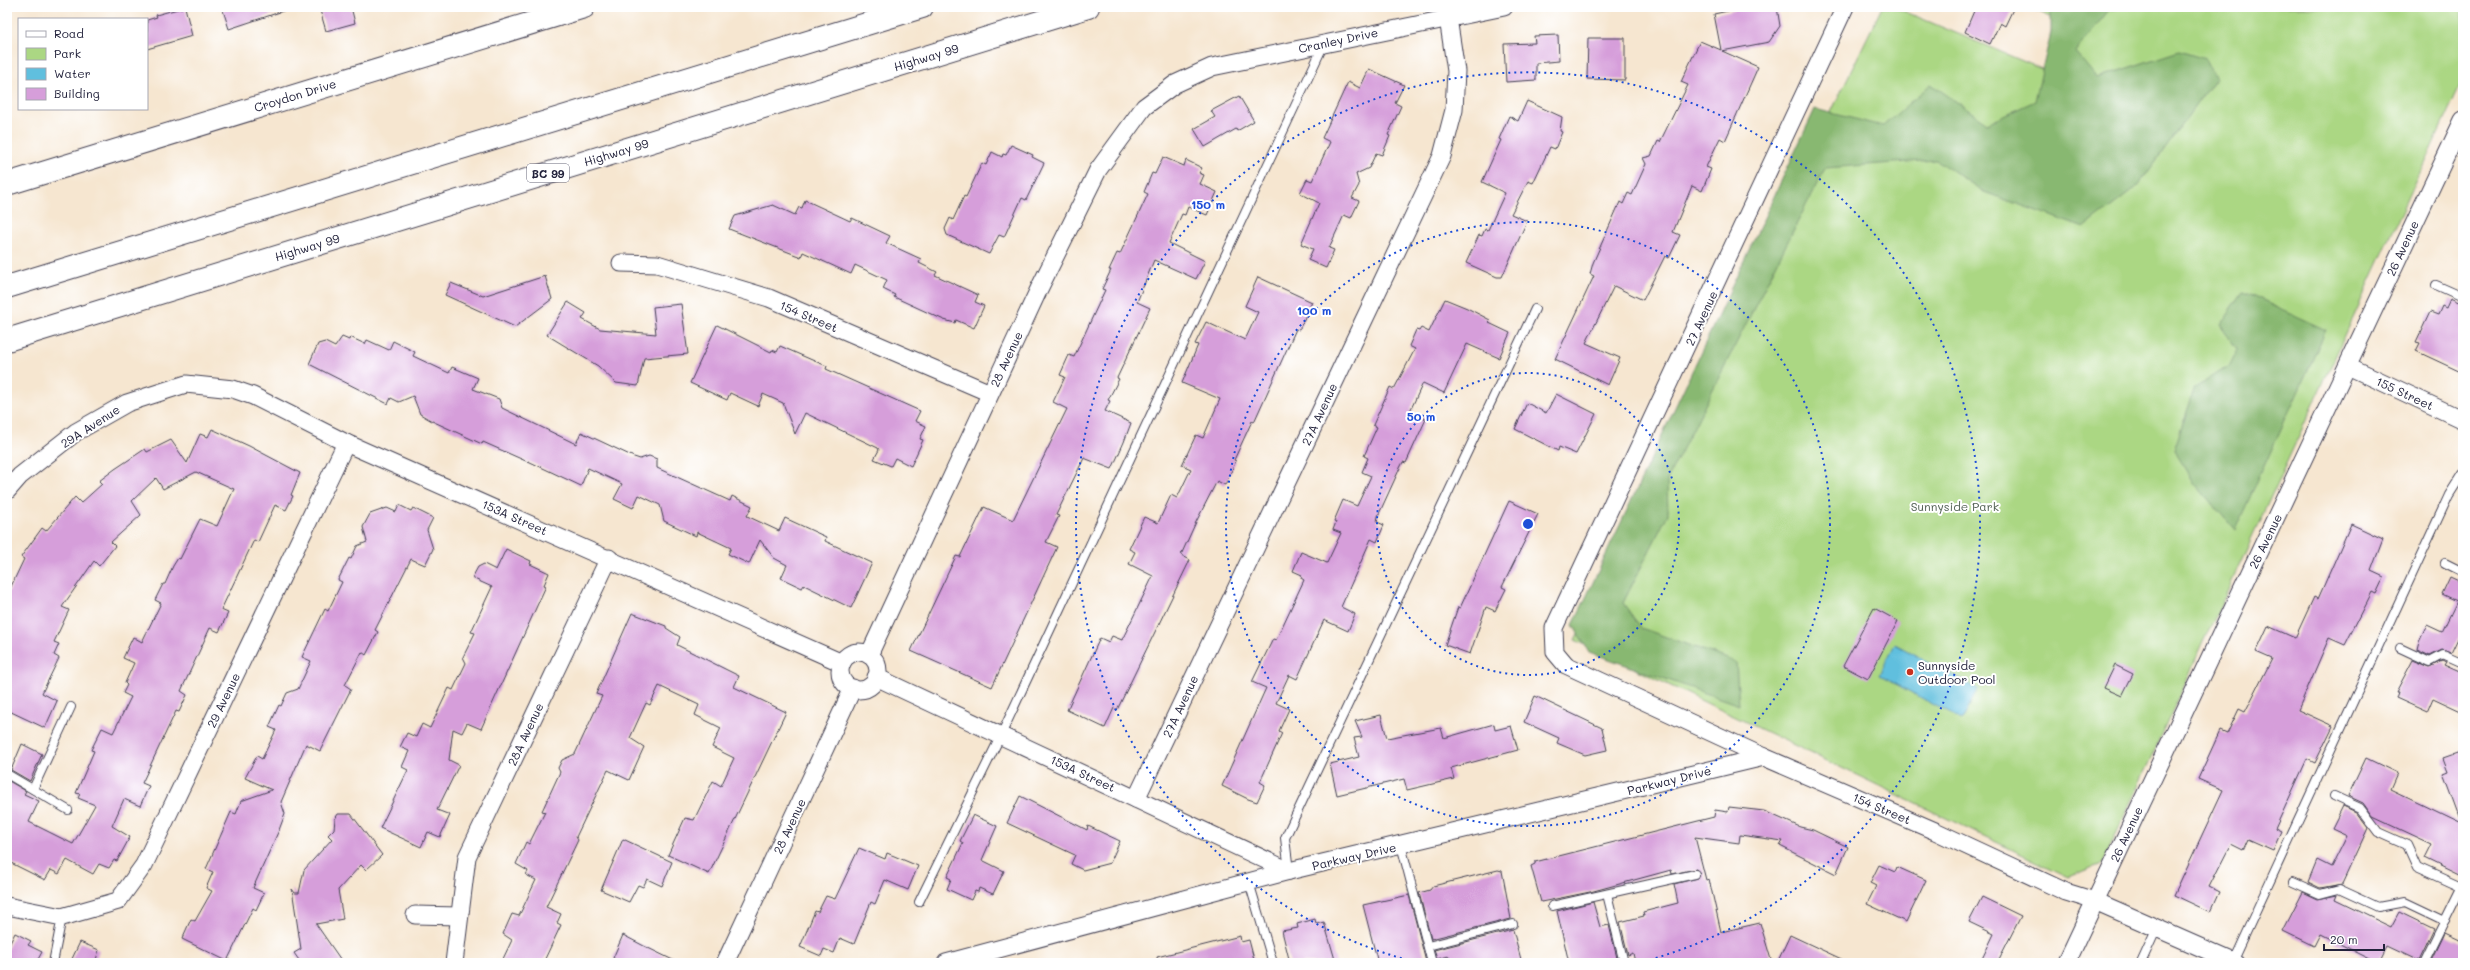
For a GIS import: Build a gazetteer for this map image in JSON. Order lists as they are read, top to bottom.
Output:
{
  "streets": {
    "main road": ["Highway 99", "Croydon Drive", "BC 99"],
    "street": [
      "Cranley Drive",
      "26 Avenue",
      "154 Street",
      "27 Avenue",
      "28 Avenue",
      "155 Street",
      "27A Avenue",
      "29A Avenue",
      "153A Street",
      "29 Avenue",
      "28A Avenue",
      "Parkway Drive"
    ]
  },
  "crossings": [
    ["Cranley Drive", "28 Avenue"],
    ["Cranley Drive", "27A Avenue"],
    ["26 Avenue", "154 Street"],
    ["26 Avenue", "155 Street"],
    ["154 Street", "27 Avenue"],
    ["154 Street", "28 Avenue"],
    ["154 Street", "Parkway Drive"],
    ["28 Avenue", "153A Street"],
    ["27A Avenue", "153A Street"],
    ["29A Avenue", "153A Street"],
    ["153A Street", "29 Avenue"],
    ["153A Street", "28A Avenue"],
    ["153A Street", "Parkway Drive"]
  ],
  "parks": ["Sunnyside Park"],
  "places": ["Sunnyside Outdoor Pool"],
  "legend": [
    "Road",
    "Park",
    "Water",
    "Building"
  ],
  "scale_bar": "20 m",
  "rings": ["150 m", "100 m", "50 m"]
}
